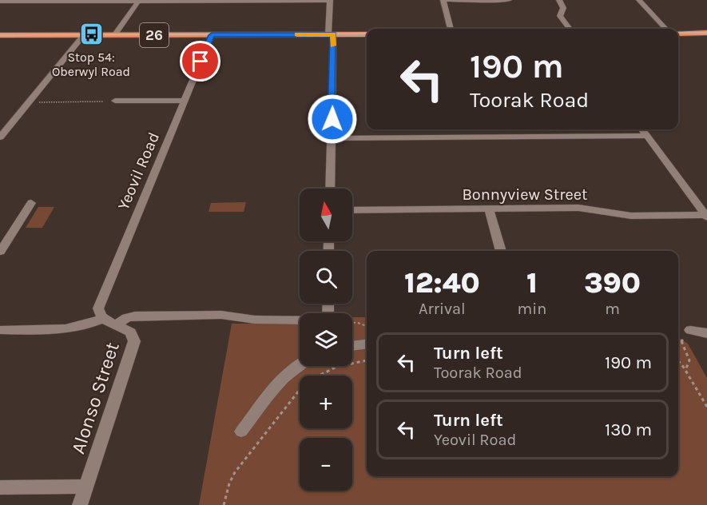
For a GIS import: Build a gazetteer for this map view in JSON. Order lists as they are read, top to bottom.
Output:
{
  "streets": {
    "highway": ["26"],
    "street": ["Yeovil Road", "Bonnyview Street", "Alonso Street"]
  },
  "crossings": [
    ["26", "Yeovil Road"],
    ["Yeovil Road", "Alonso Street"]
  ],
  "places": {
    "bus stop": ["Stop 54: Oberwyl Road"]
  },
  "north": "top",
  "page": {
    "turn": ["190 m", "Toorak Road"],
    "map_buttons": ["+", "−"],
    "eta": [
      "12:40",
      "Arrival",
      "1",
      "min",
      "390",
      "m"
    ],
    "list": [
      {
        "name": "Turn left",
        "note": "Toorak Road",
        "value": "190 m"
      },
      {
        "name": "Turn left",
        "note": "Yeovil Road",
        "value": "130 m"
      }
    ]
  }
}
